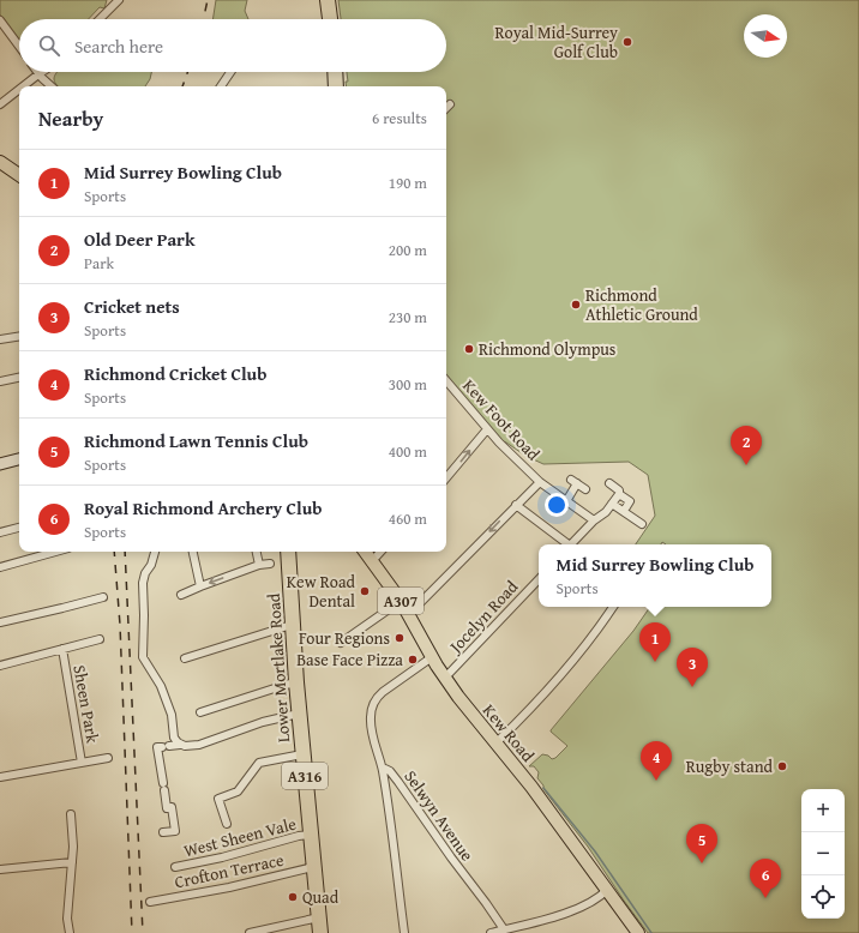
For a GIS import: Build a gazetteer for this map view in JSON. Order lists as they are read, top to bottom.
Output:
{
  "streets": {
    "highway": ["Lower Mortlake Road", "A316"],
    "main road": ["A307", "Kew Road"],
    "street": [
      "Kew Foot Road",
      "Jocelyn Road",
      "Sheen Park",
      "Selwyn Avenue",
      "West Sheen Vale",
      "Crofton Terrace"
    ]
  },
  "crossings": [
    ["Jocelyn Road", "Kew Road"],
    ["Lower Mortlake Road", "West Sheen Vale"],
    ["Lower Mortlake Road", "Crofton Terrace"],
    ["Kew Road", "Selwyn Avenue"]
  ],
  "places": [
    "Royal Mid-Surrey Golf Club",
    "Richmond Athletic Ground",
    "Richmond Olympus",
    "Kew Road Dental",
    "Four Regions",
    "Base Face Pizza",
    "Rugby stand",
    "Quad"
  ],
  "north": "right",
  "page": {
    "search": "Search here",
    "heading": ["Nearby", "6 results"],
    "list": [
      {
        "mark": "1",
        "name": "Mid Surrey Bowling Club",
        "note": "Sports",
        "value": "190 m"
      },
      {
        "mark": "2",
        "name": "Old Deer Park",
        "note": "Park",
        "value": "200 m"
      },
      {
        "mark": "3",
        "name": "Cricket nets",
        "note": "Sports",
        "value": "230 m"
      },
      {
        "mark": "4",
        "name": "Richmond Cricket Club",
        "note": "Sports",
        "value": "300 m"
      },
      {
        "mark": "5",
        "name": "Richmond Lawn Tennis Club",
        "note": "Sports",
        "value": "400 m"
      },
      {
        "mark": "6",
        "name": "Royal Richmond Archery Club",
        "note": "Sports",
        "value": "460 m"
      }
    ],
    "pins": [
      "2",
      "1",
      "3",
      "4",
      "5",
      "6"
    ],
    "popup": ["Mid Surrey Bowling Club", "Sports"],
    "map_buttons": ["+", "−"]
  }
}
